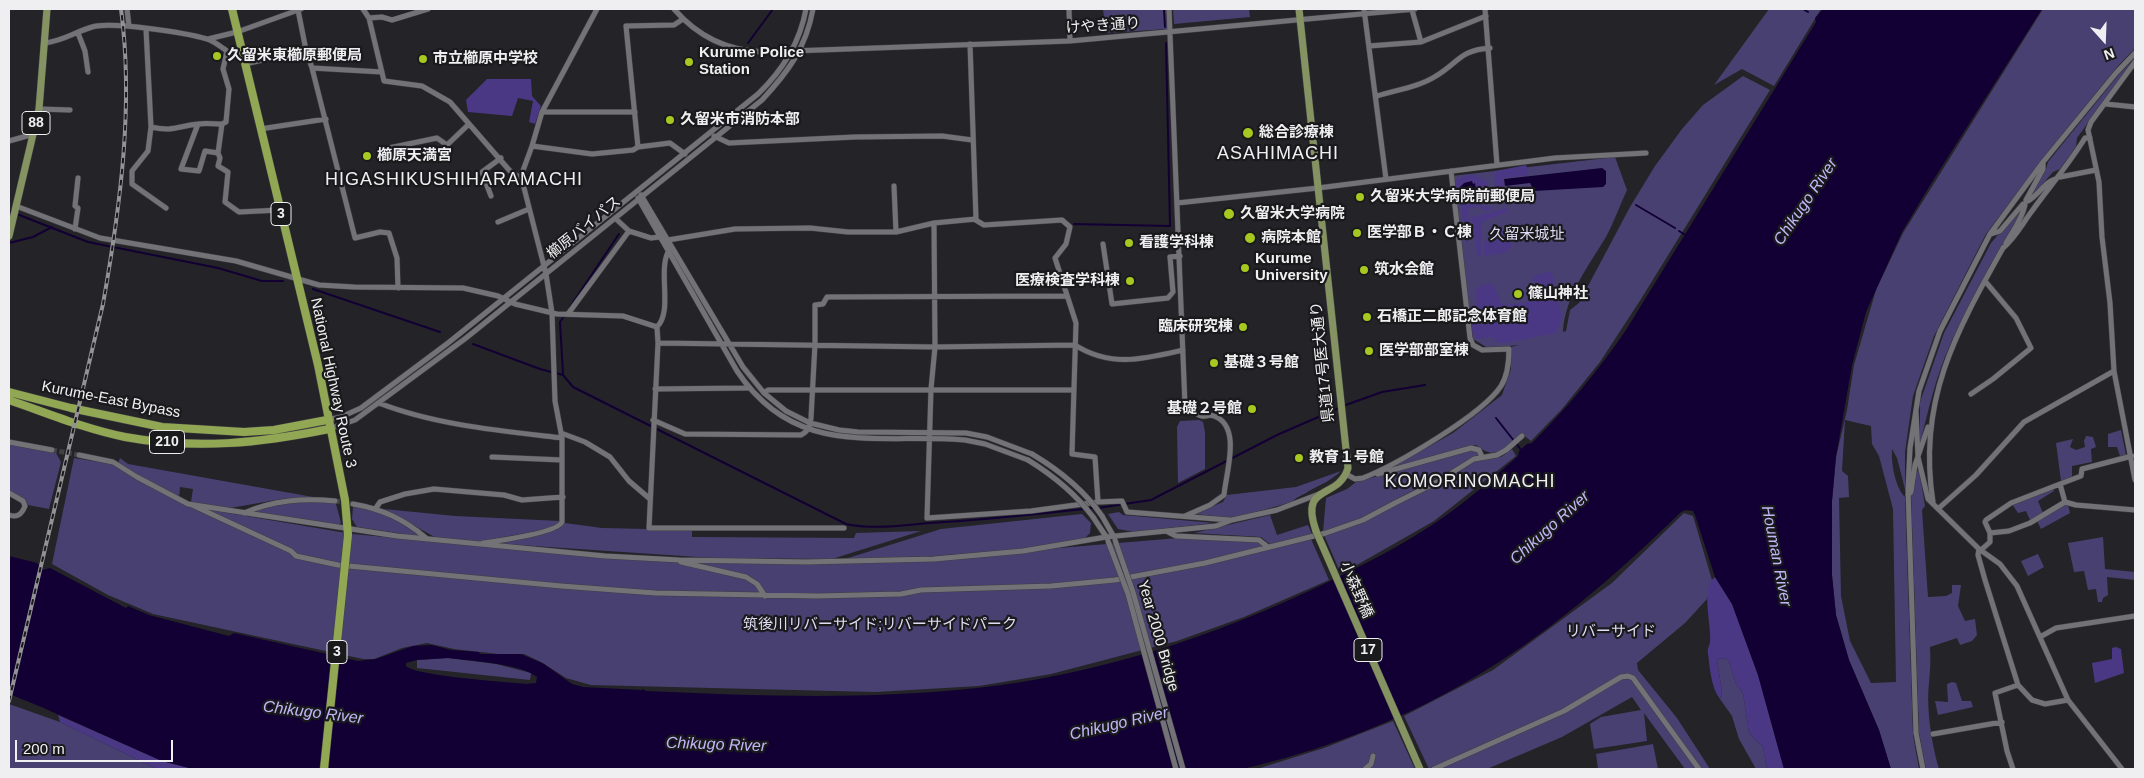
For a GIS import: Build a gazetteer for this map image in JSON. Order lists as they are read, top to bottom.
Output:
{
  "streets": {
    "highway": [
      "3",
      "National Highway Route 3",
      "Kurume-East Bypass",
      "210"
    ],
    "main road": [
      "88",
      "県道17号医大通り",
      "小森野橋",
      "17"
    ],
    "street": ["けやき通り", "櫛原バイパス", "Year 2000 Bridge"]
  },
  "crossings": [
    ["けやき通り", "櫛原バイパス"],
    ["けやき通り", "県道17号医大通り"],
    ["櫛原バイパス", "National Highway Route 3"],
    ["櫛原バイパス", "Kurume-East Bypass"],
    ["櫛原バイパス", "Year 2000 Bridge"],
    ["県道17号医大通り", "17"],
    ["National Highway Route 3", "Kurume-East Bypass"],
    ["小森野橋", "17"]
  ],
  "districts": ["ASAHIMACHI", "HIGASHIKUSHIHARAMACHI", "KOMORINOMACHI"],
  "water": ["Chikugo River", "Houman River"],
  "parks": ["久留米城址", "筑後川リバーサイド;リバーサイドパーク", "リバーサイド"],
  "places": [
    "久留米東櫛原郵便局",
    "市立櫛原中学校",
    "Kurume Police Station",
    "久留米市消防本部",
    "総合診療棟",
    "櫛原天満宮",
    "久留米大学病院前郵便局",
    "久留米大学病院",
    "医学部Ｂ・Ｃ棟",
    "病院本館",
    "看護学科棟",
    "Kurume University",
    "筑水会館",
    "医療検査学科棟",
    "篠山神社",
    "石橋正二郎記念体育館",
    "臨床研究棟",
    "医学部部室棟",
    "基礎３号館",
    "基礎２号館",
    "教育１号館"
  ],
  "scale_bar": "200 m",
  "north": "bottom"
}
